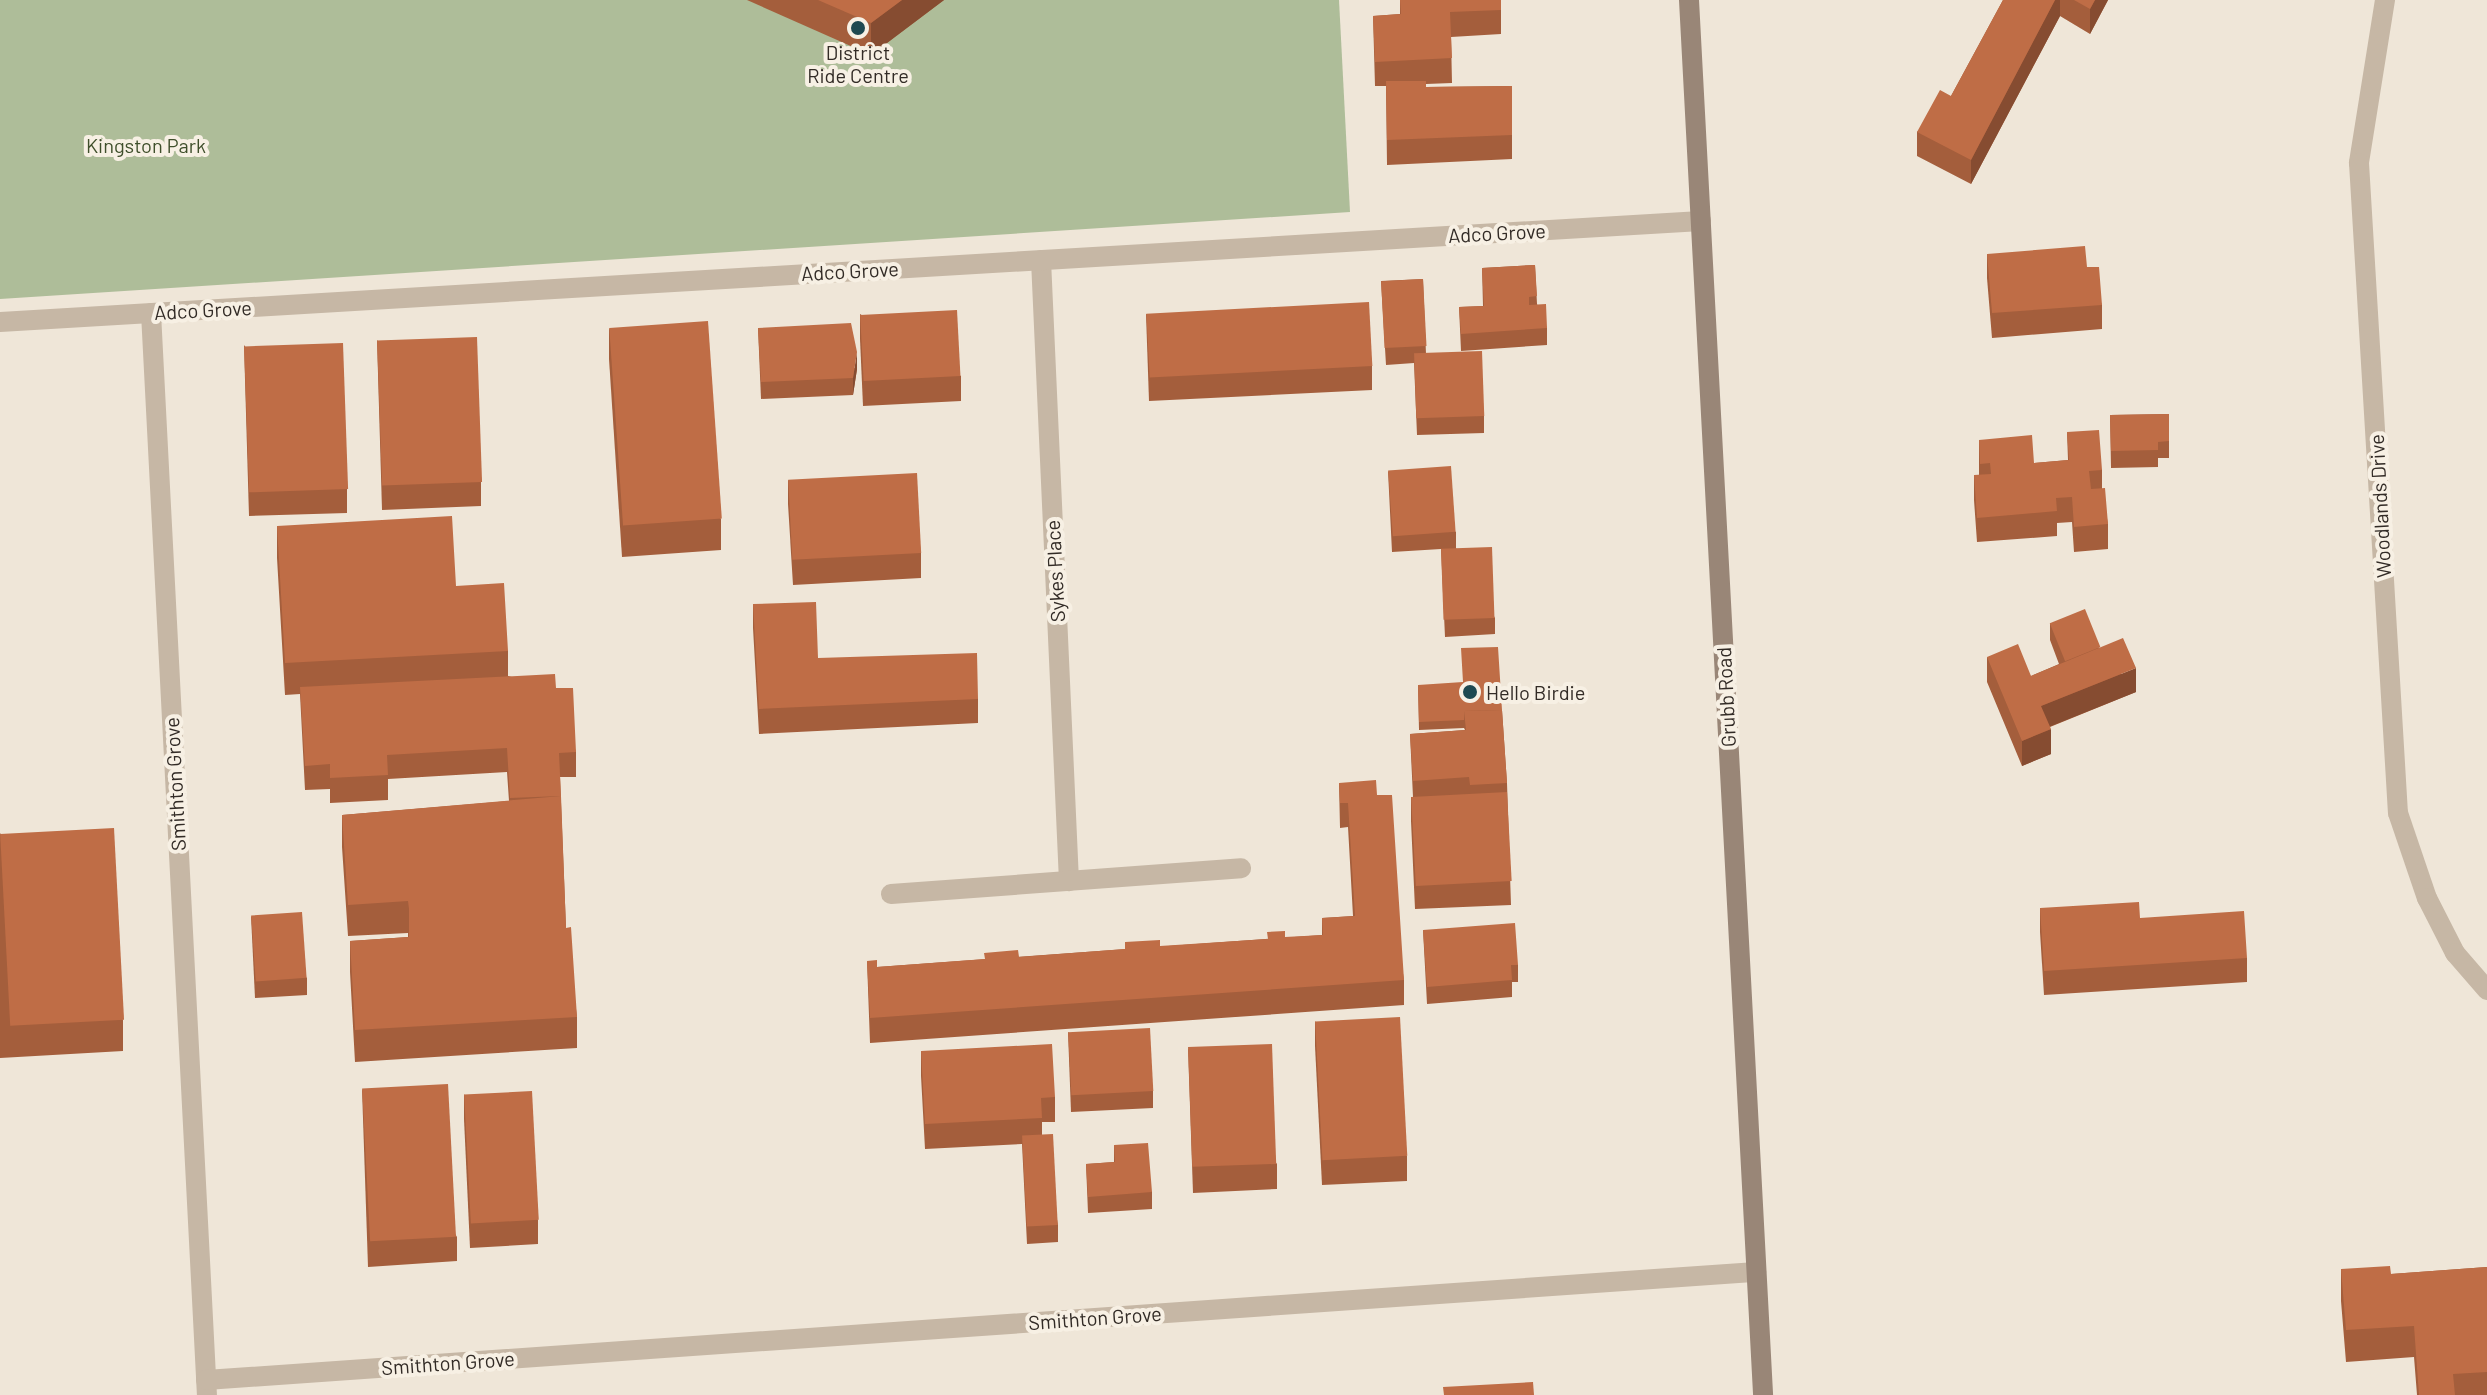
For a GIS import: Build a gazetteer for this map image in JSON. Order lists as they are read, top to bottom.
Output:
{
  "streets": {
    "main road": ["Grubb Road"],
    "street": [
      "Adco Grove",
      "Woodlands Drive",
      "Sykes Place",
      "Smithton Grove"
    ]
  },
  "crossings": [
    ["Adco Grove", "Sykes Place"],
    ["Adco Grove", "Grubb Road"],
    ["Adco Grove", "Smithton Grove"],
    ["Grubb Road", "Smithton Grove"]
  ],
  "parks": ["Kingston Park"],
  "places": ["District Ride Centre", "Hello Birdie"]
}
